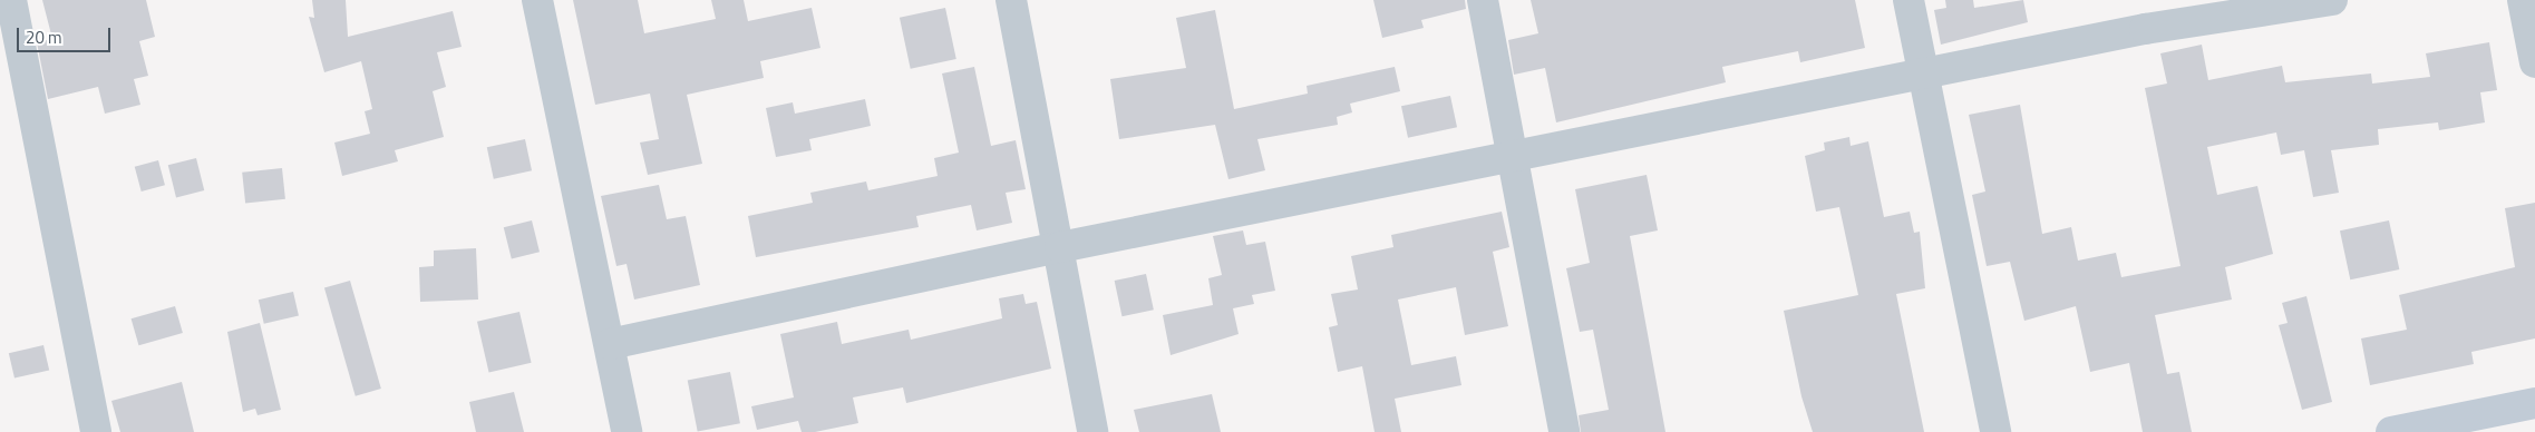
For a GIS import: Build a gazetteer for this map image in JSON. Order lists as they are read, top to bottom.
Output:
{
  "scale_bar": "20 m"
}
